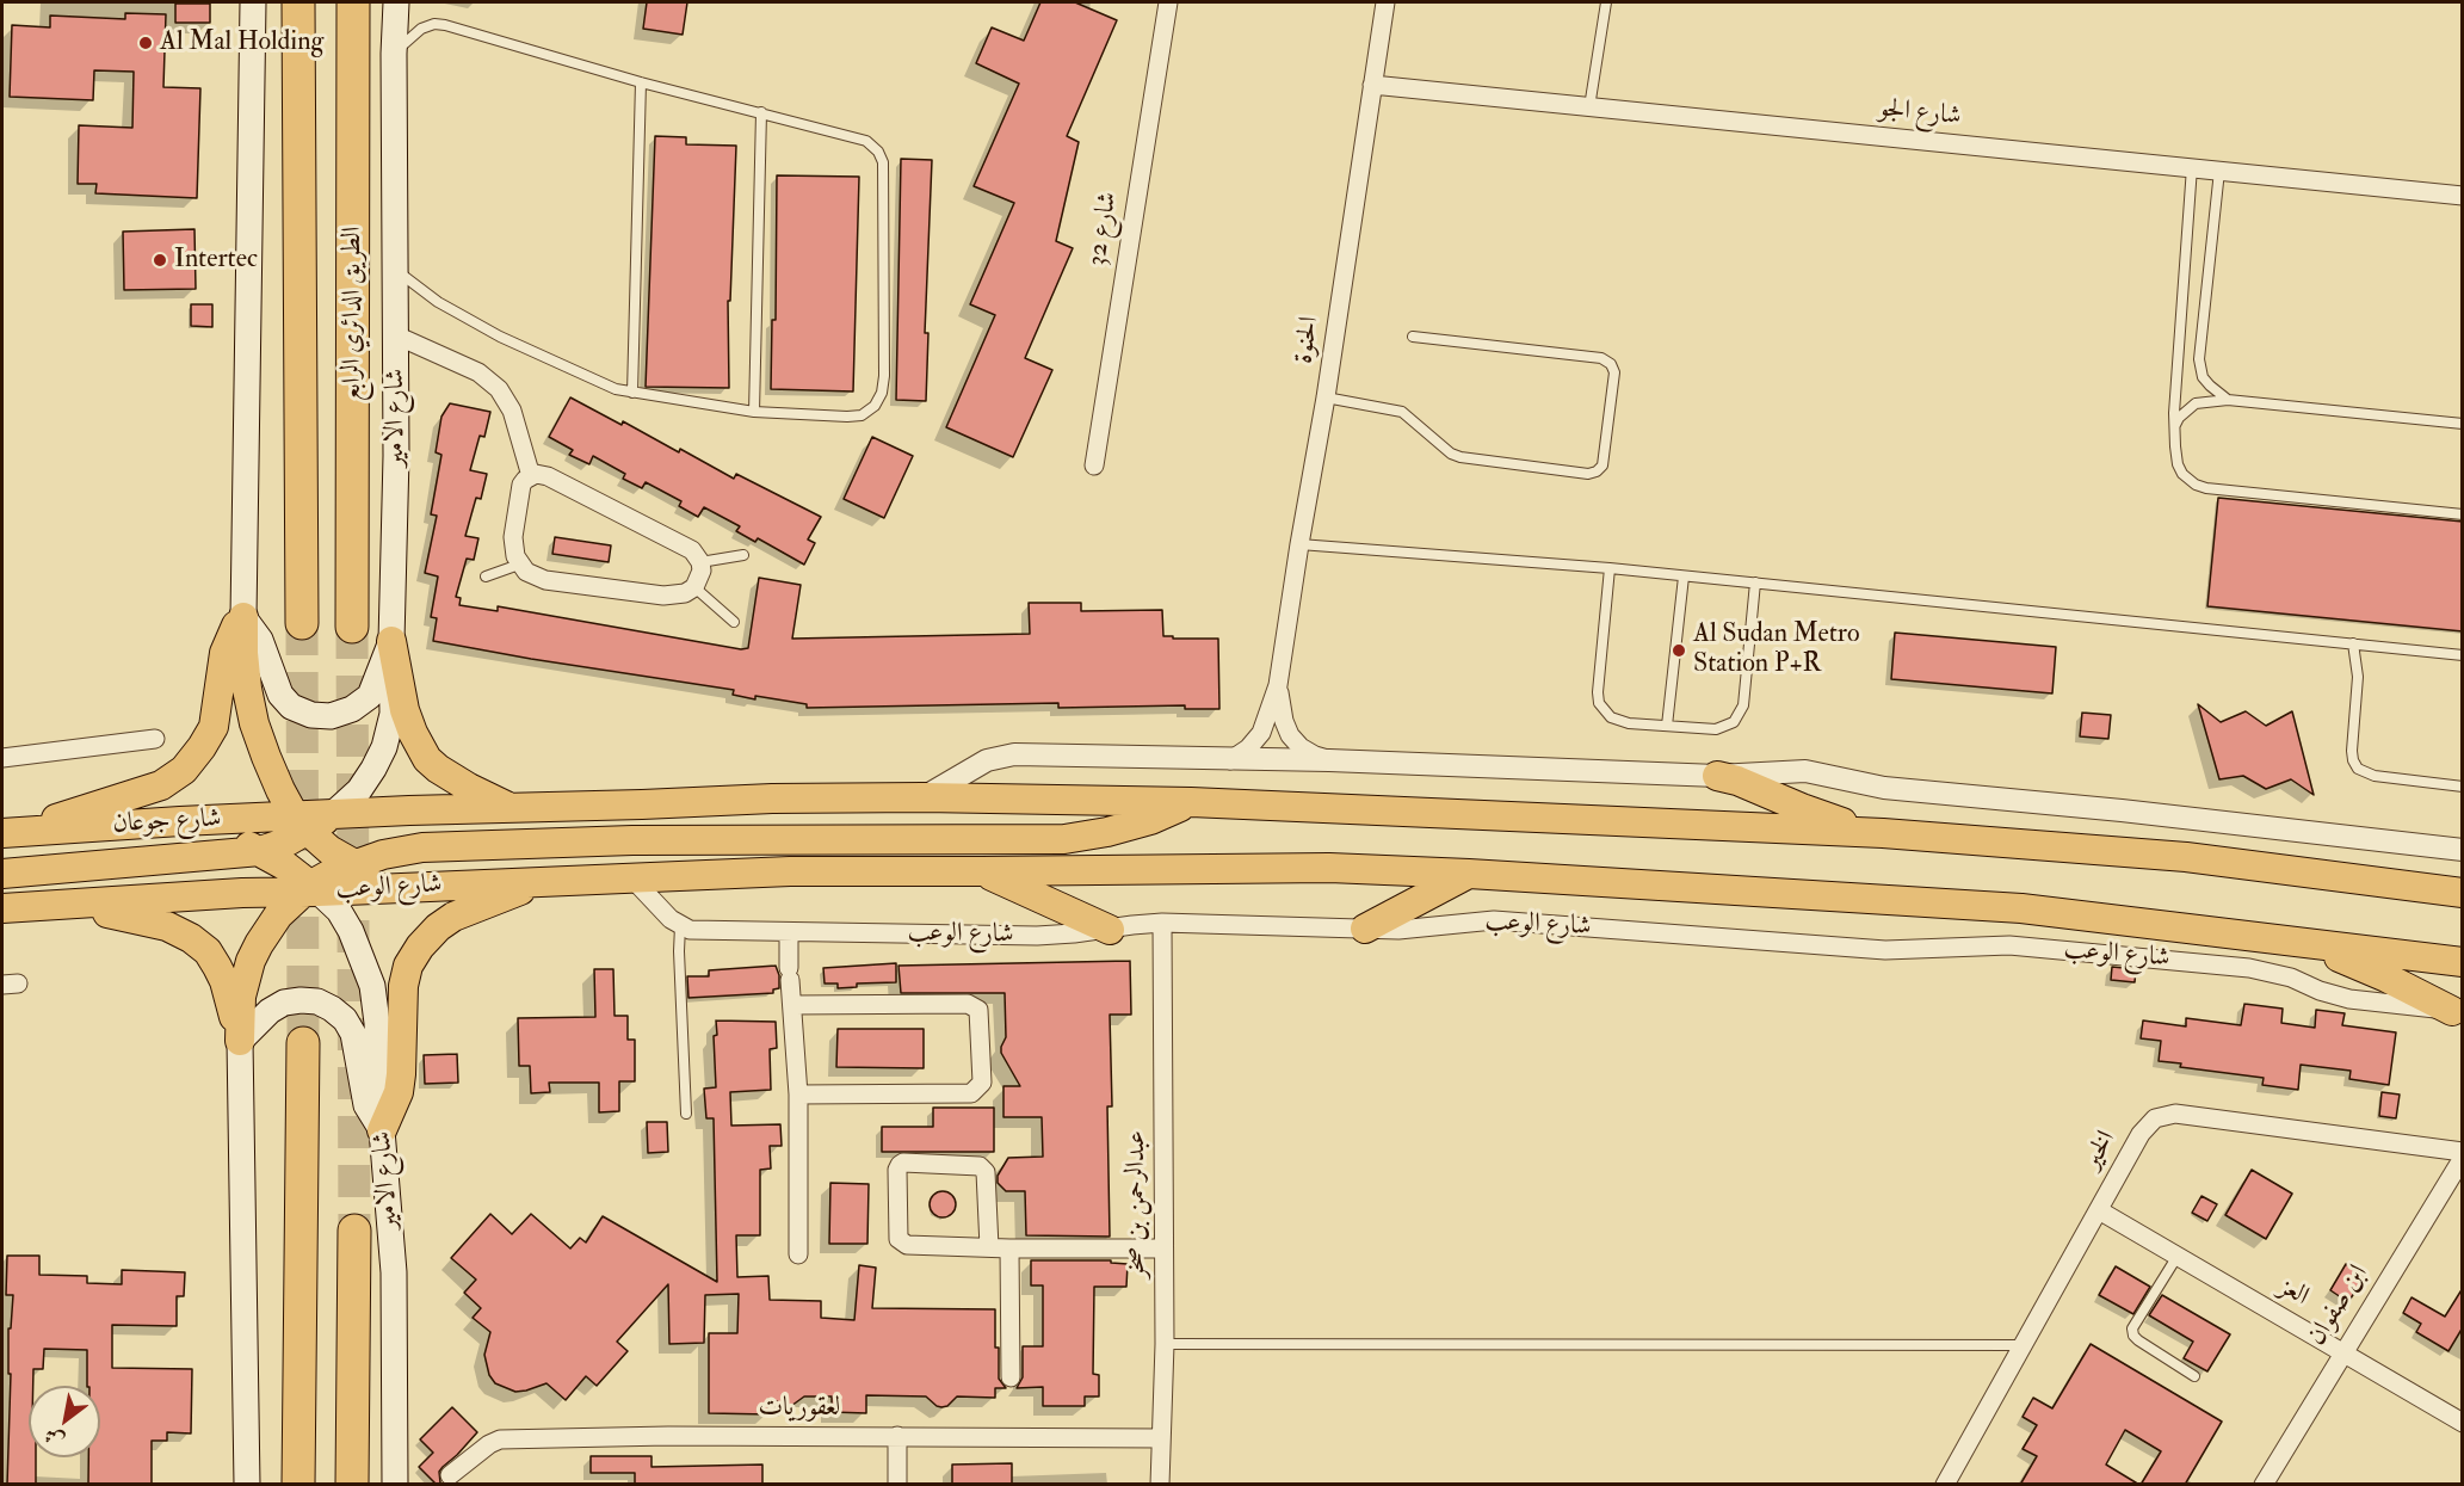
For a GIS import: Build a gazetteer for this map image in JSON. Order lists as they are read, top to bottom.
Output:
{
  "streets": {
    "highway": ["الطريق الدائري الرابع", "شارع الامير"],
    "main road": ["شارع جوعان", "شارع الوعب"],
    "street": [
      "شارع الجو",
      "شارع 32",
      "الحنوة",
      "الخير",
      "عبدالرحمن بن صخر",
      "العز",
      "ابن صفوان",
      "لعقوريات"
    ]
  },
  "crossings": [
    ["شارع الجو", "الحنوة"],
    ["شارع الامير", "شارع جوعان"],
    ["شارع الامير", "شارع الوعب"],
    ["شارع الوعب", "عبدالرحمن بن صخر"],
    ["الخير", "العز"],
    ["عبدالرحمن بن صخر", "لعقوريات"],
    ["العز", "ابن صفوان"]
  ],
  "places": ["Al Mal Holding", "Intertec", "Al Sudan Metro Station P+R"],
  "north": "bottom left"
}
